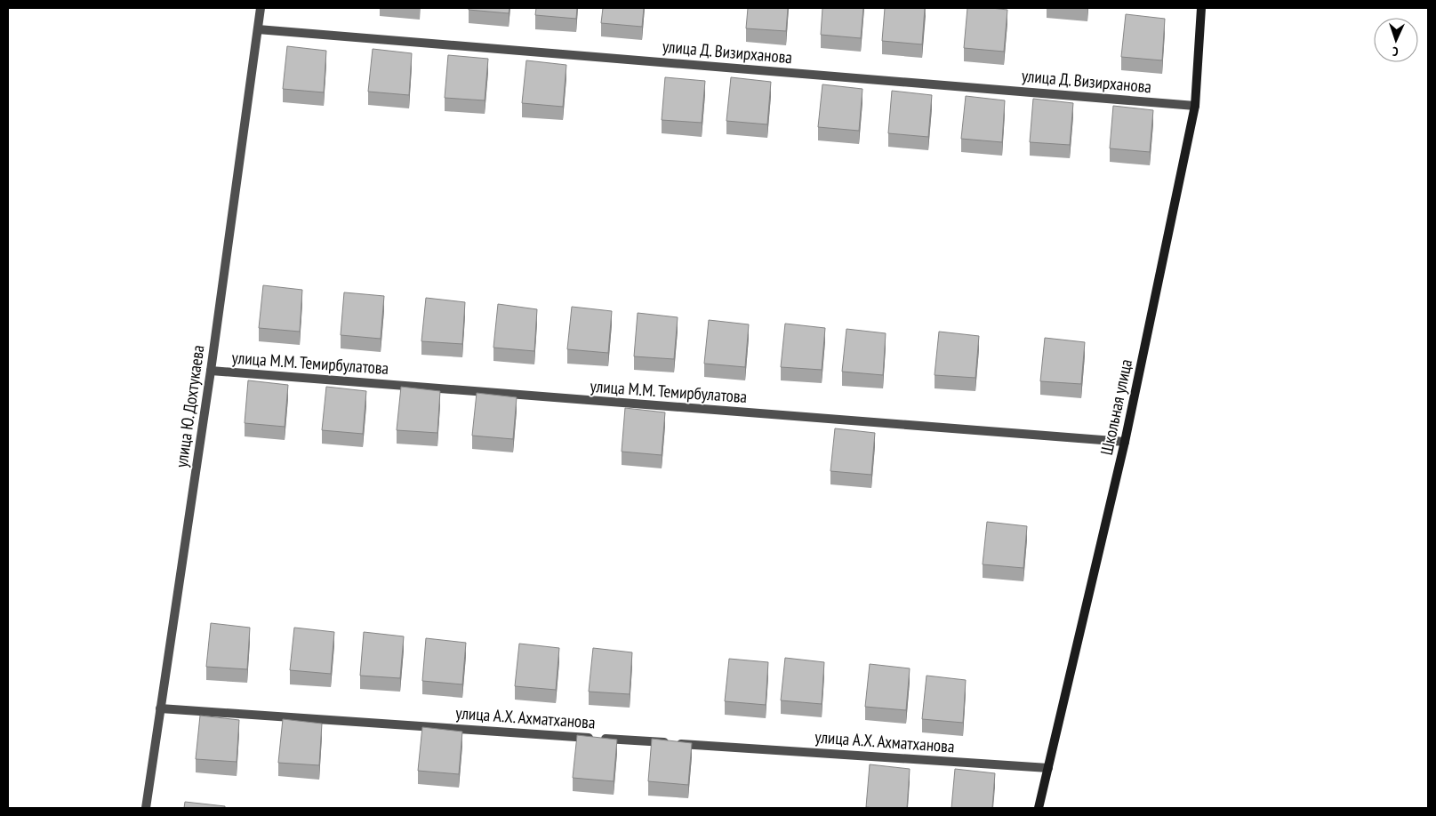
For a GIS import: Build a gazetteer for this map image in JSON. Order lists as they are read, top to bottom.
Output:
{
  "streets": {
    "main road": ["Школьная улица"],
    "street": [
      "улица Д. Визирханова",
      "улица М.М. Темирбулатова",
      "улица Ю. Дохтукаева",
      "улица А.Х. Ахматханова"
    ]
  },
  "crossings": [
    ["улица Д. Визирханова", "улица Ю. Дохтукаева"],
    ["улица Д. Визирханова", "Школьная улица"],
    ["улица М.М. Темирбулатова", "улица Ю. Дохтукаева"],
    ["улица М.М. Темирбулатова", "Школьная улица"],
    ["улица Ю. Дохтукаева", "улица А.Х. Ахматханова"],
    ["Школьная улица", "улица А.Х. Ахматханова"]
  ],
  "north": "bottom"
}
